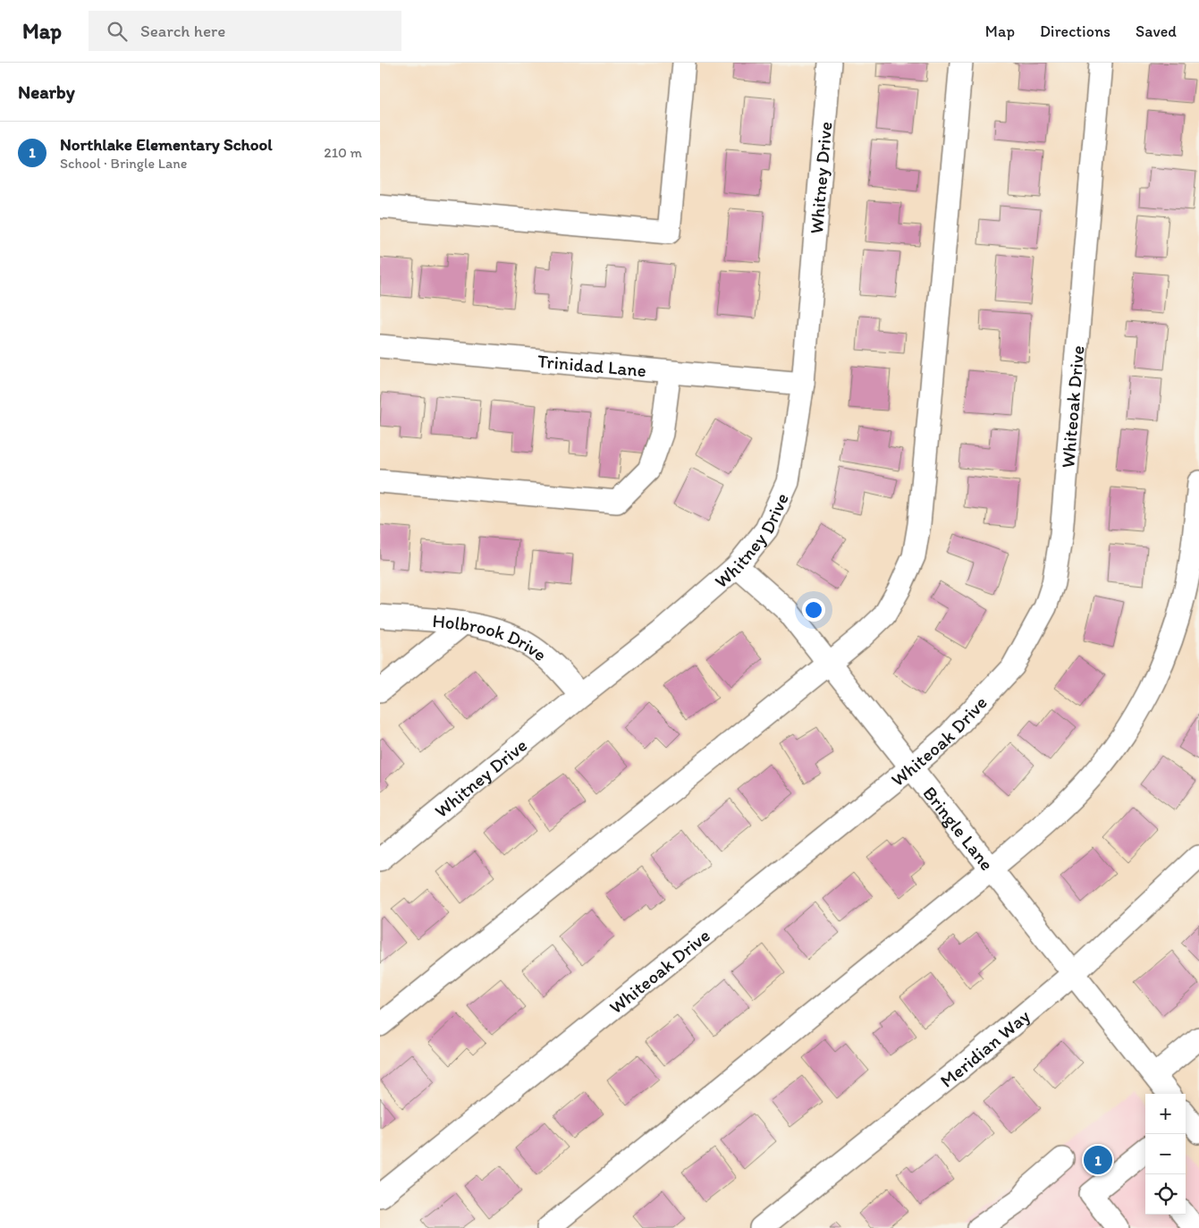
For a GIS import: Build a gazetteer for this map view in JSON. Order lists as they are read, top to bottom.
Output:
{
  "streets": {
    "street": [
      "Whitney Drive",
      "Trinidad Lane",
      "Whiteoak Drive",
      "Holbrook Drive",
      "Bringle Lane",
      "Meridian Way"
    ]
  },
  "crossings": [
    ["Whitney Drive", "Trinidad Lane"],
    ["Whitney Drive", "Holbrook Drive"],
    ["Whitney Drive", "Bringle Lane"],
    ["Whiteoak Drive", "Bringle Lane"],
    ["Bringle Lane", "Meridian Way"]
  ],
  "page": {
    "header": "Map",
    "search": "Search here",
    "nav": ["Map", "Directions", "Saved"],
    "heading": "Nearby",
    "list": [
      {
        "mark": "1",
        "name": "Northlake Elementary School",
        "note": "School · Bringle Lane",
        "value": "210 m"
      }
    ],
    "map_buttons": ["+", "−"],
    "pins": "1"
  }
}
